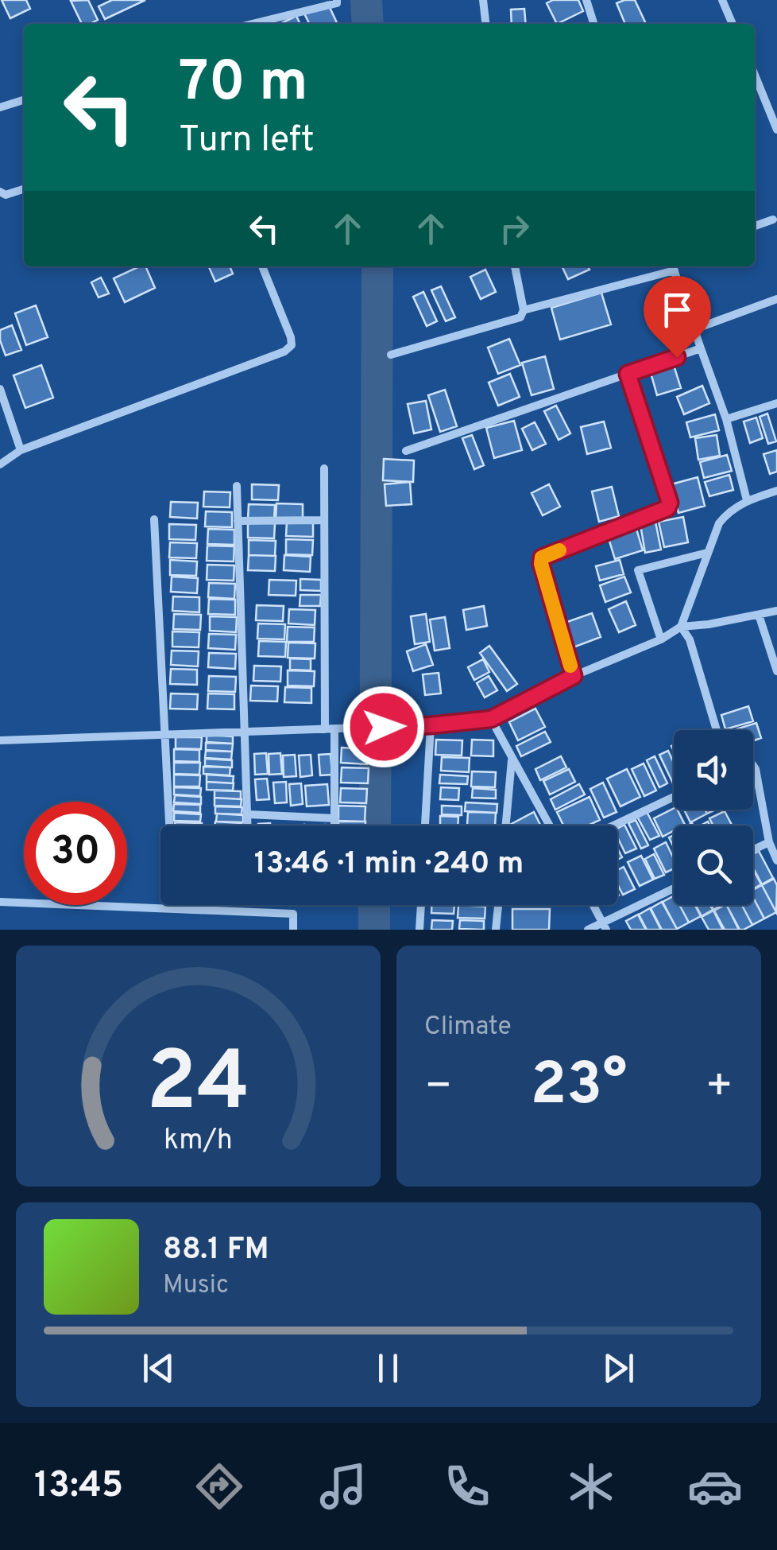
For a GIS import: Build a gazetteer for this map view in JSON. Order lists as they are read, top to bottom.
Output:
{
  "page": {
    "turn": ["70 m", "Turn left"],
    "limit": "30",
    "trip": "13:46 · 1 min · 240 m",
    "tile": "Climate",
    "heat": ["−", "23°", "+"],
    "song": ["88.1 FM", "Music"],
    "tabs": "13:45",
    "gauge": ["24", "km/h"]
  }
}
